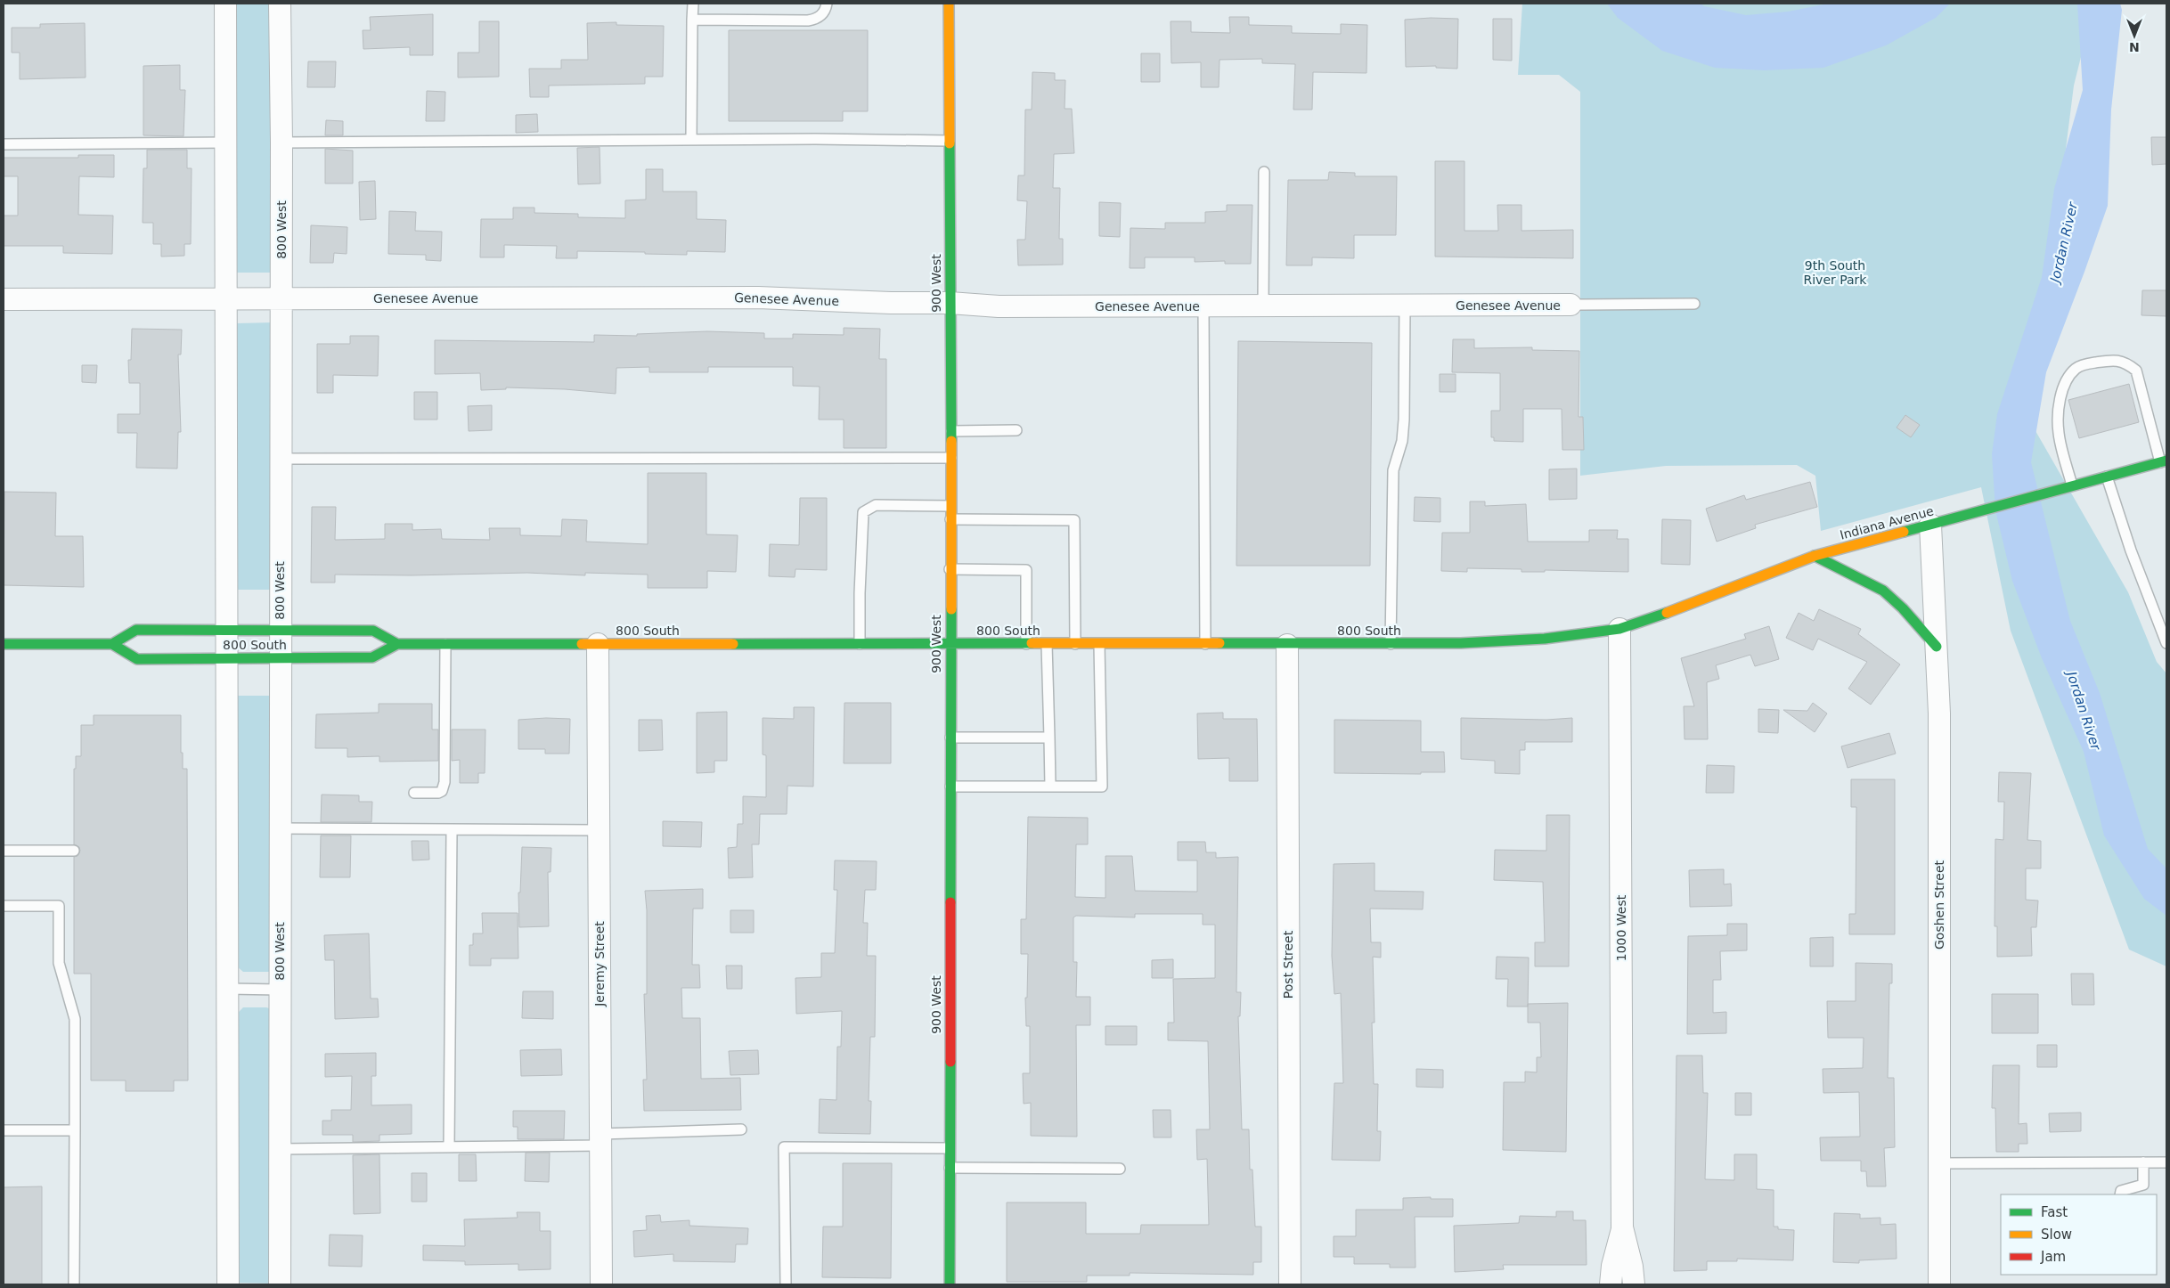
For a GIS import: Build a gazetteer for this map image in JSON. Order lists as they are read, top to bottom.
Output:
{
  "streets": {
    "street": [
      "800 West",
      "900 West",
      "Genesee Avenue",
      "Indiana Avenue",
      "800 South",
      "Goshen Street",
      "1000 West",
      "Jeremy Street",
      "Post Street"
    ]
  },
  "crossings": [
    ["800 West", "Genesee Avenue"],
    ["800 West", "800 South"],
    ["900 West", "Genesee Avenue"],
    ["900 West", "800 South"],
    ["Indiana Avenue", "800 South"],
    ["Indiana Avenue", "Goshen Street"],
    ["Indiana Avenue", "1000 West"],
    ["800 South", "1000 West"],
    ["800 South", "Jeremy Street"],
    ["800 South", "Post Street"]
  ],
  "water": ["Jordan River"],
  "parks": ["9th South River Park"],
  "legend": ["Fast", "Slow", "Jam"],
  "north": "bottom"
}
